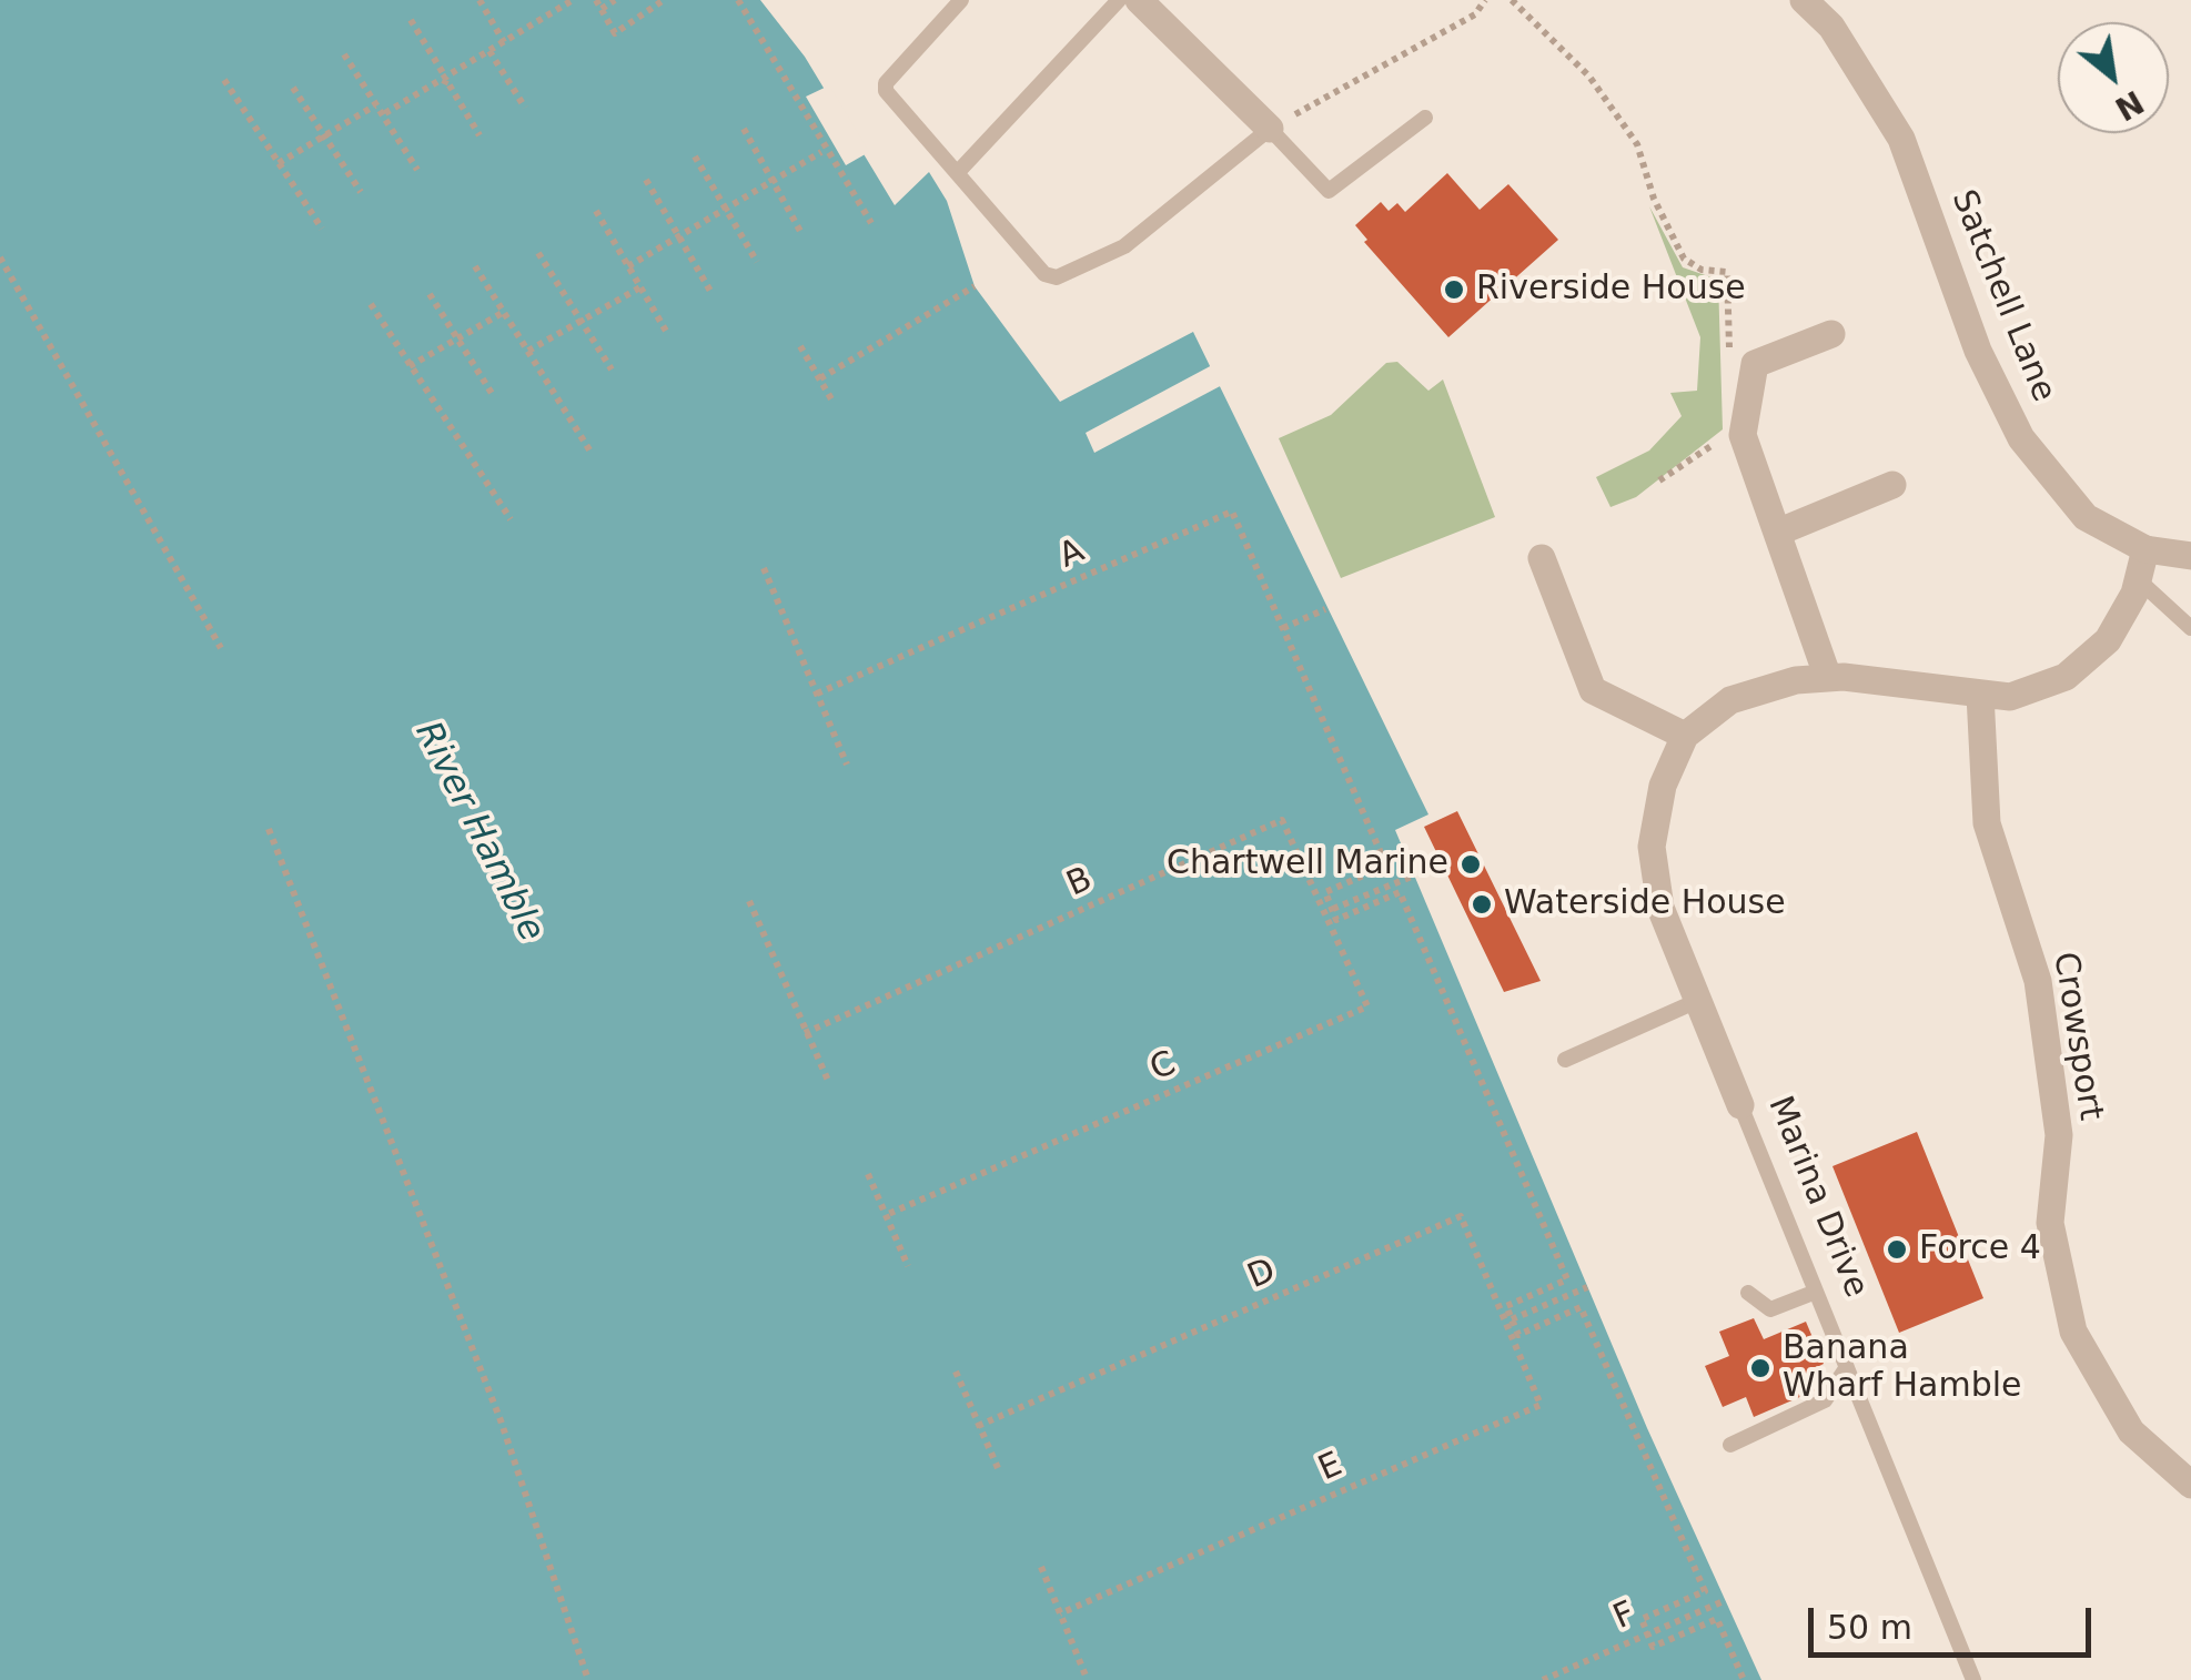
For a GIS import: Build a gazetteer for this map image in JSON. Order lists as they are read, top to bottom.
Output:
{
  "streets": {
    "street": ["Satchell Lane", "Crowsport", "Marina Drive"],
    "path": [
      "A",
      "B",
      "C",
      "D",
      "E",
      "F"
    ]
  },
  "crossings": [
    ["Satchell Lane", "Marina Drive"],
    ["B", "C"],
    ["Crowsport", "Marina Drive"],
    ["D", "E"]
  ],
  "water": ["River Hamble"],
  "places": [
    "Riverside House",
    "Chartwell Marine",
    "Waterside House",
    "Force 4",
    "Banana Wharf Hamble"
  ],
  "scale_bar": "50 m",
  "north": "bottom right"
}
